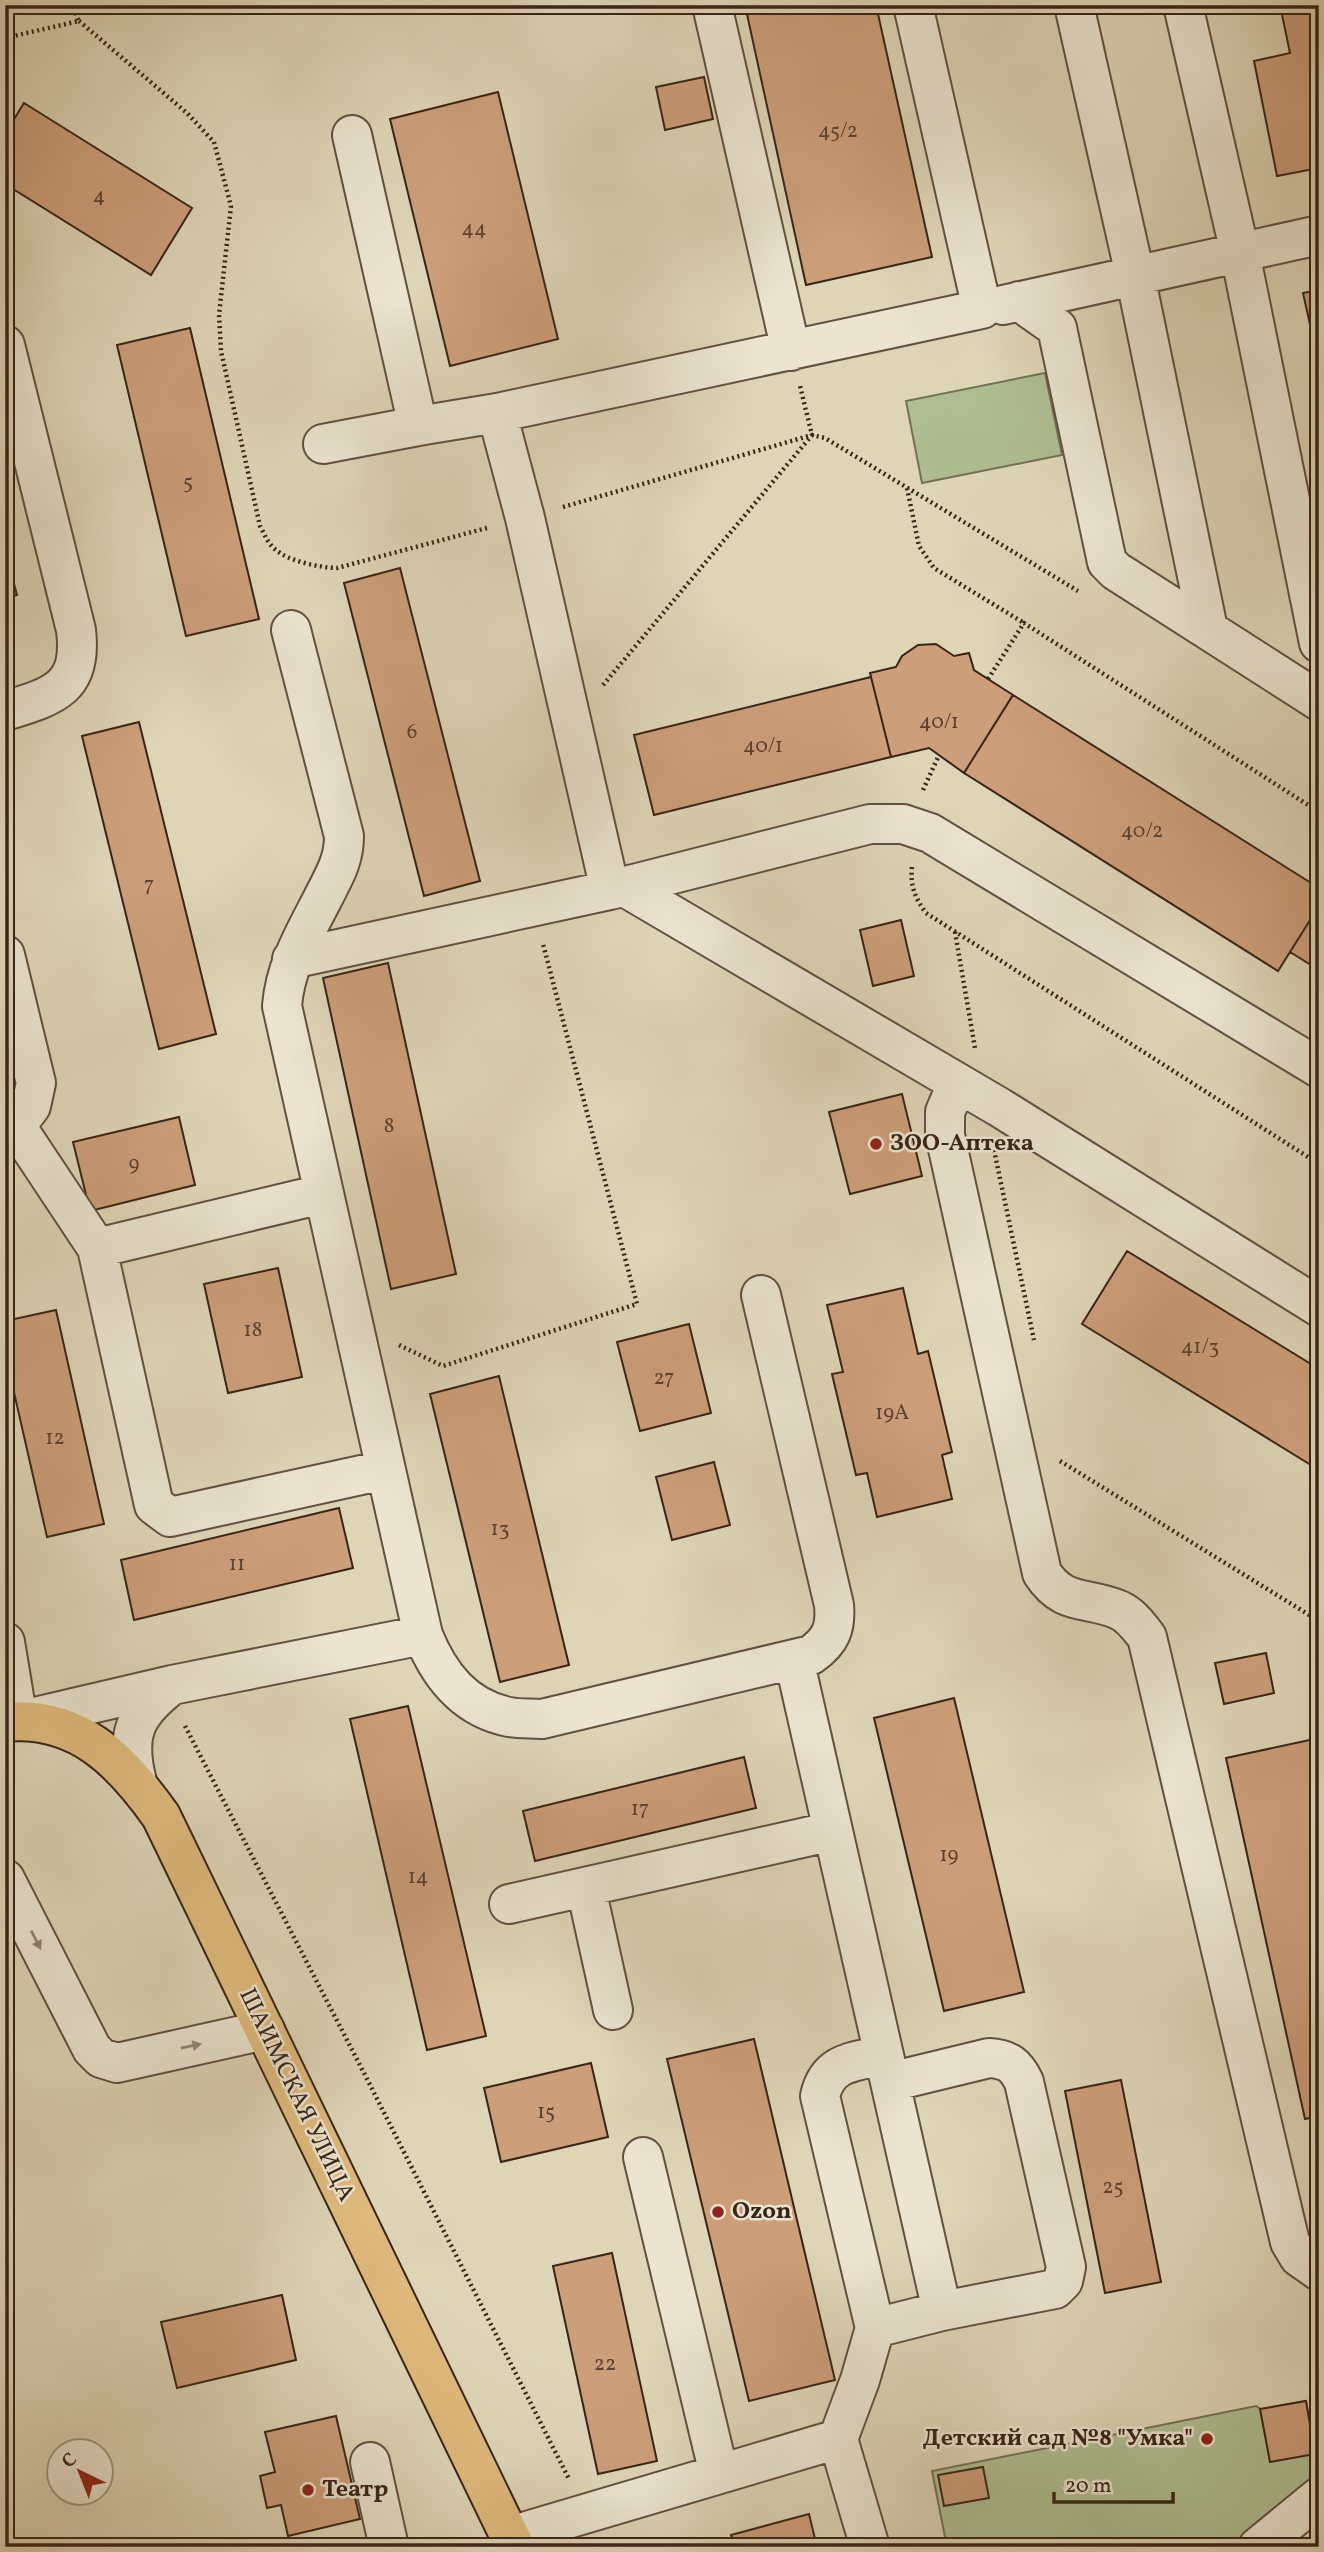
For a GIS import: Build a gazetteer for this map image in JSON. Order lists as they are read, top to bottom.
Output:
{
  "streets": {
    "main road": ["ШАИМСКАЯ УЛИЦА"]
  },
  "places": [
    "ЗОО-Аптека",
    "Ozon",
    "Детский сад №8 \"Умка\"",
    "Театр"
  ],
  "house_numbers": [
    "45/2",
    "4",
    "44",
    "5",
    "40/1",
    "6",
    "40/1",
    "40/2",
    "7",
    "8",
    "9",
    "18",
    "41/3",
    "27",
    "19А",
    "12",
    "13",
    "11",
    "17",
    "19",
    "14",
    "15",
    "25",
    "22"
  ],
  "scale_bar": "20 m",
  "north": "top left"
}
